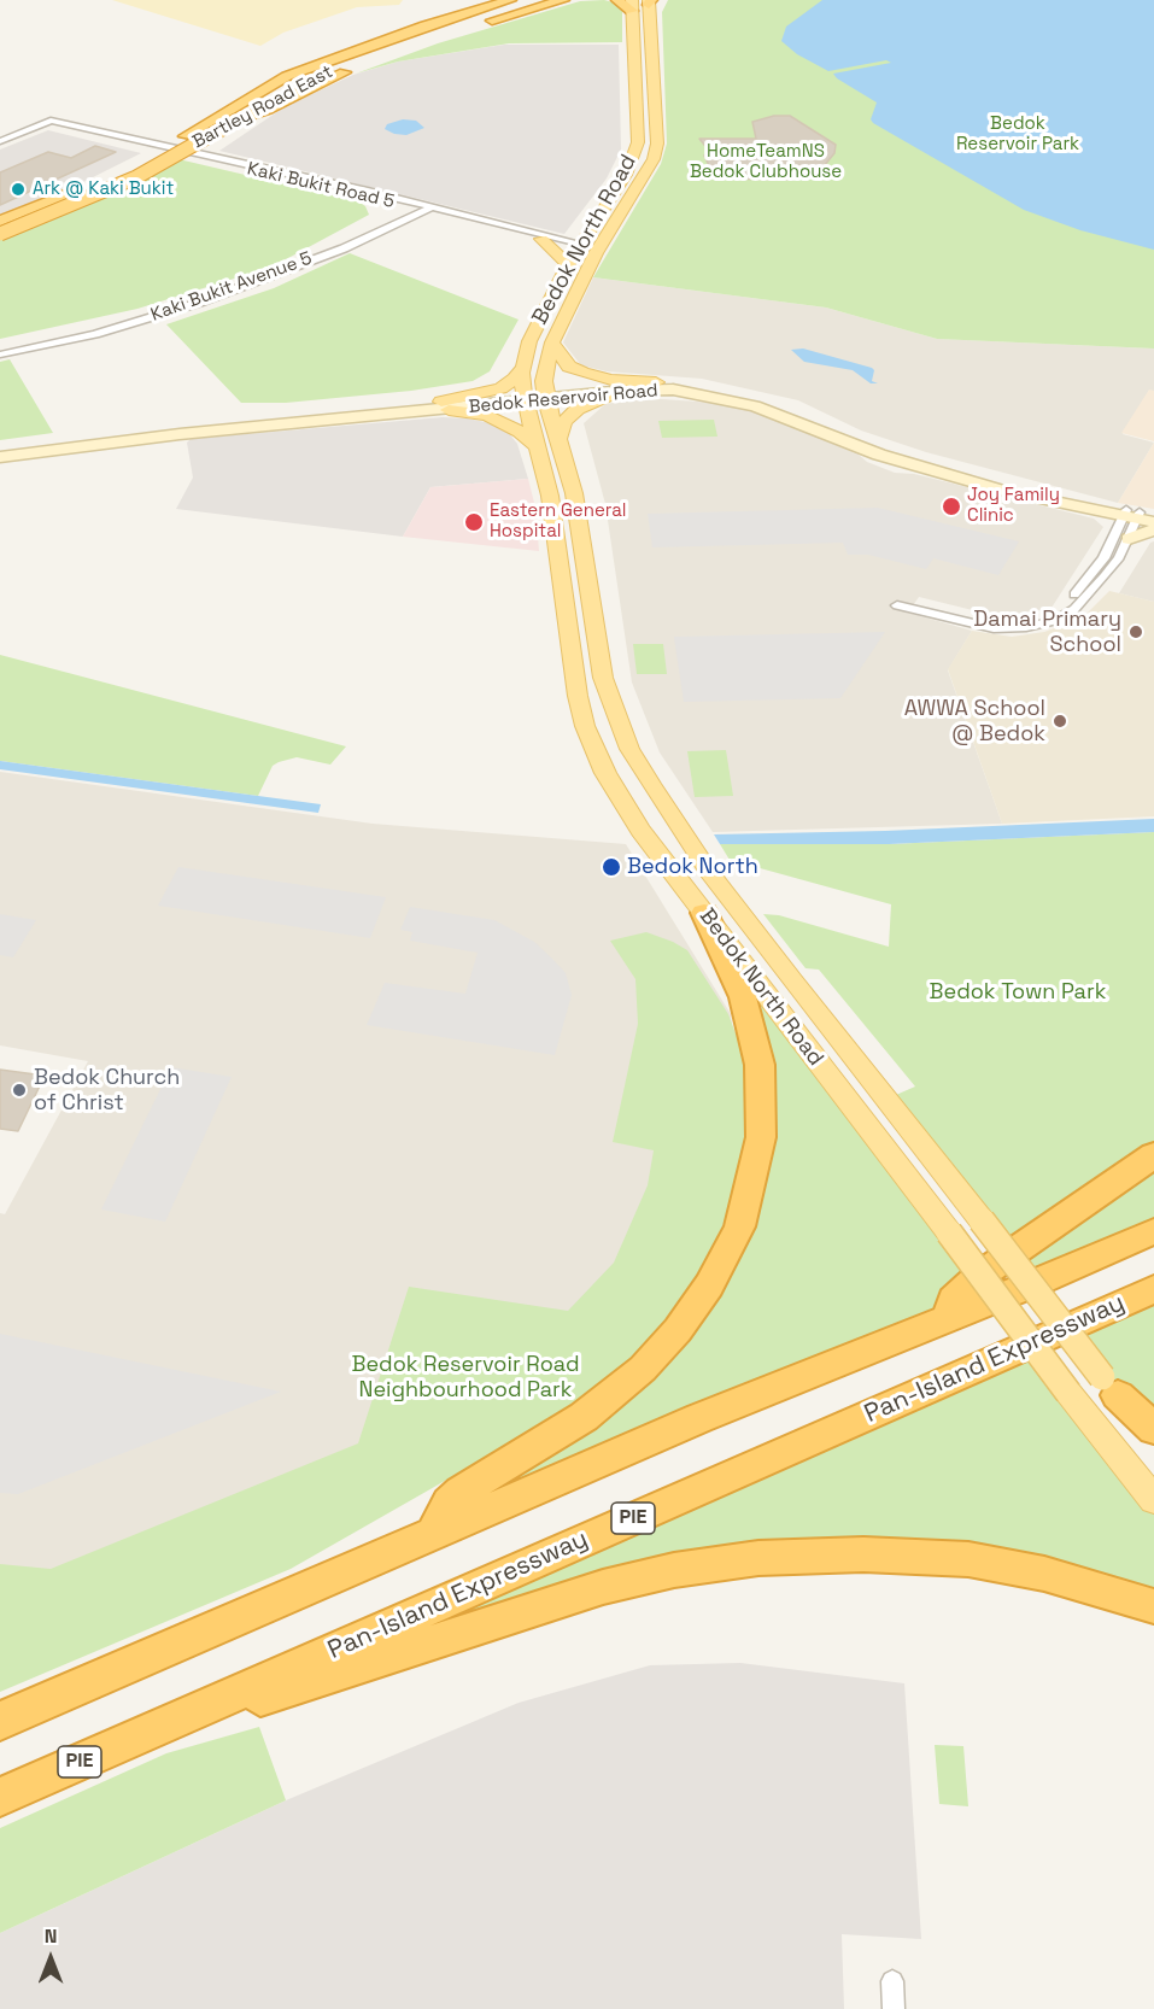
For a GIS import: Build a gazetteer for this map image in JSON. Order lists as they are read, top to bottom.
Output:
{
  "streets": {
    "highway": ["Bartley Road East", "Pan-Island Expressway", "PIE"],
    "main road": ["Bedok North Road", "Bedok Reservoir Road"],
    "street": ["Kaki Bukit Road 5", "Kaki Bukit Avenue 5"]
  },
  "crossings": [
    ["Kaki Bukit Road 5", "Bedok North Road"],
    ["Kaki Bukit Road 5", "Kaki Bukit Avenue 5"],
    ["Bedok North Road", "Bedok Reservoir Road"]
  ],
  "parks": [
    "Bedok Reservoir Park",
    "HomeTeamNS Bedok Clubhouse",
    "Bedok Town Park",
    "Bedok Reservoir Road Neighbourhood Park"
  ],
  "places": [
    "Ark @ Kaki Bukit",
    "Joy Family Clinic",
    "Eastern General Hospital",
    "Damai Primary School",
    "AWWA School @ Bedok",
    "Bedok North",
    "Bedok Church of Christ"
  ],
  "north": "top"
}
